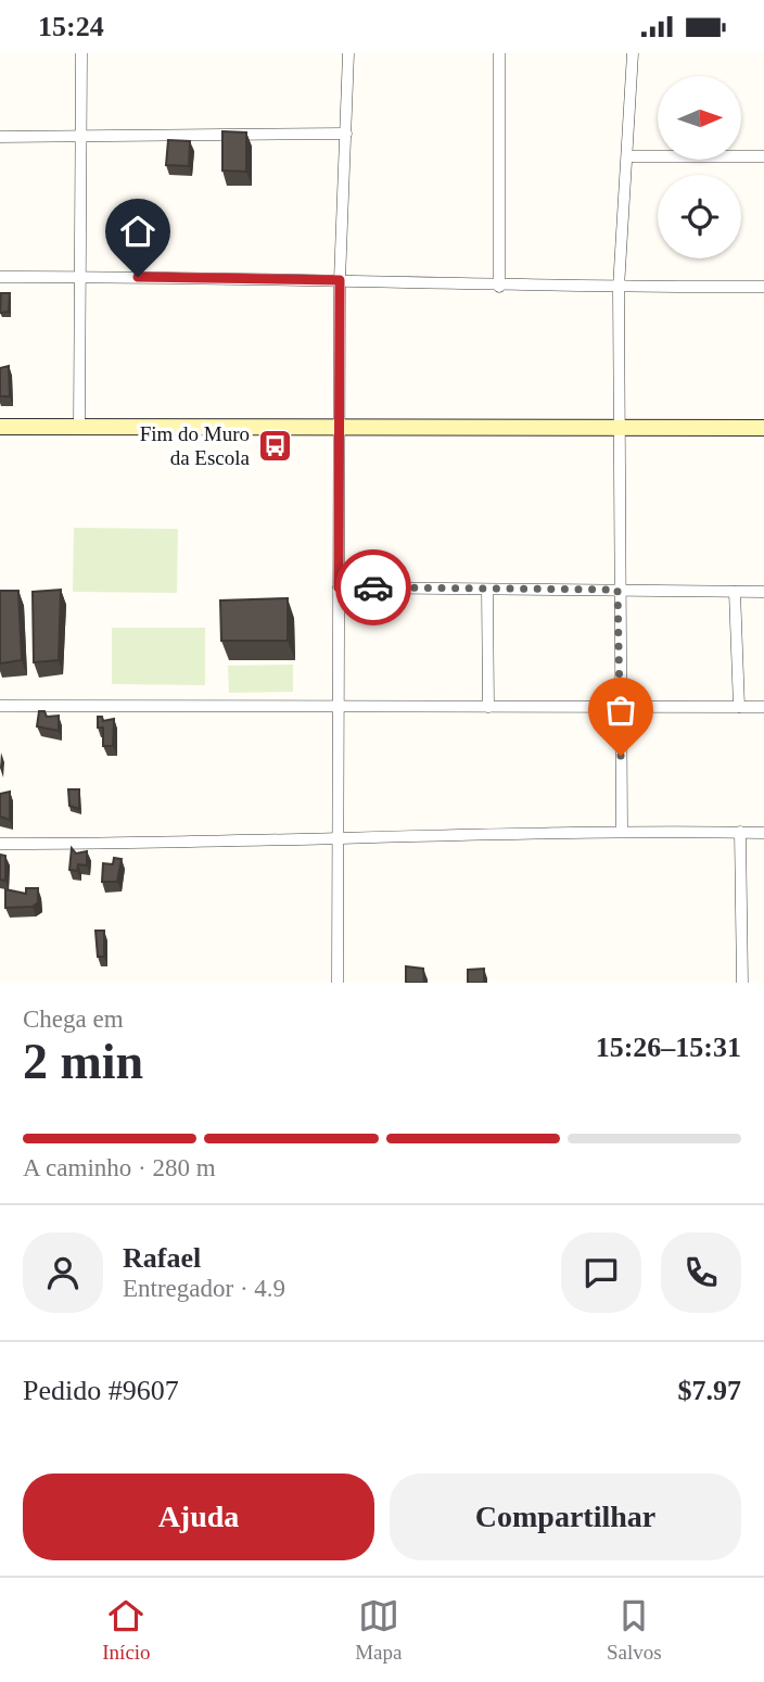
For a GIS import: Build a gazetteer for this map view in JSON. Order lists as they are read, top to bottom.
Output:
{
  "places": {
    "bus stop": ["Fim do Muro da Escola"]
  },
  "north": "right",
  "page": {
    "status": "15:24",
    "heading": ["2 min", "Chega em", "15:26–15:31"],
    "panel": [
      "Rafael",
      "Entregador · 4.9",
      "Pedido #9607",
      "$7.97"
    ],
    "bar": "A caminho · 280 m",
    "buttons": ["Ajuda", "Compartilhar"],
    "tabs": ["Início", "Mapa", "Salvos"]
  }
}
